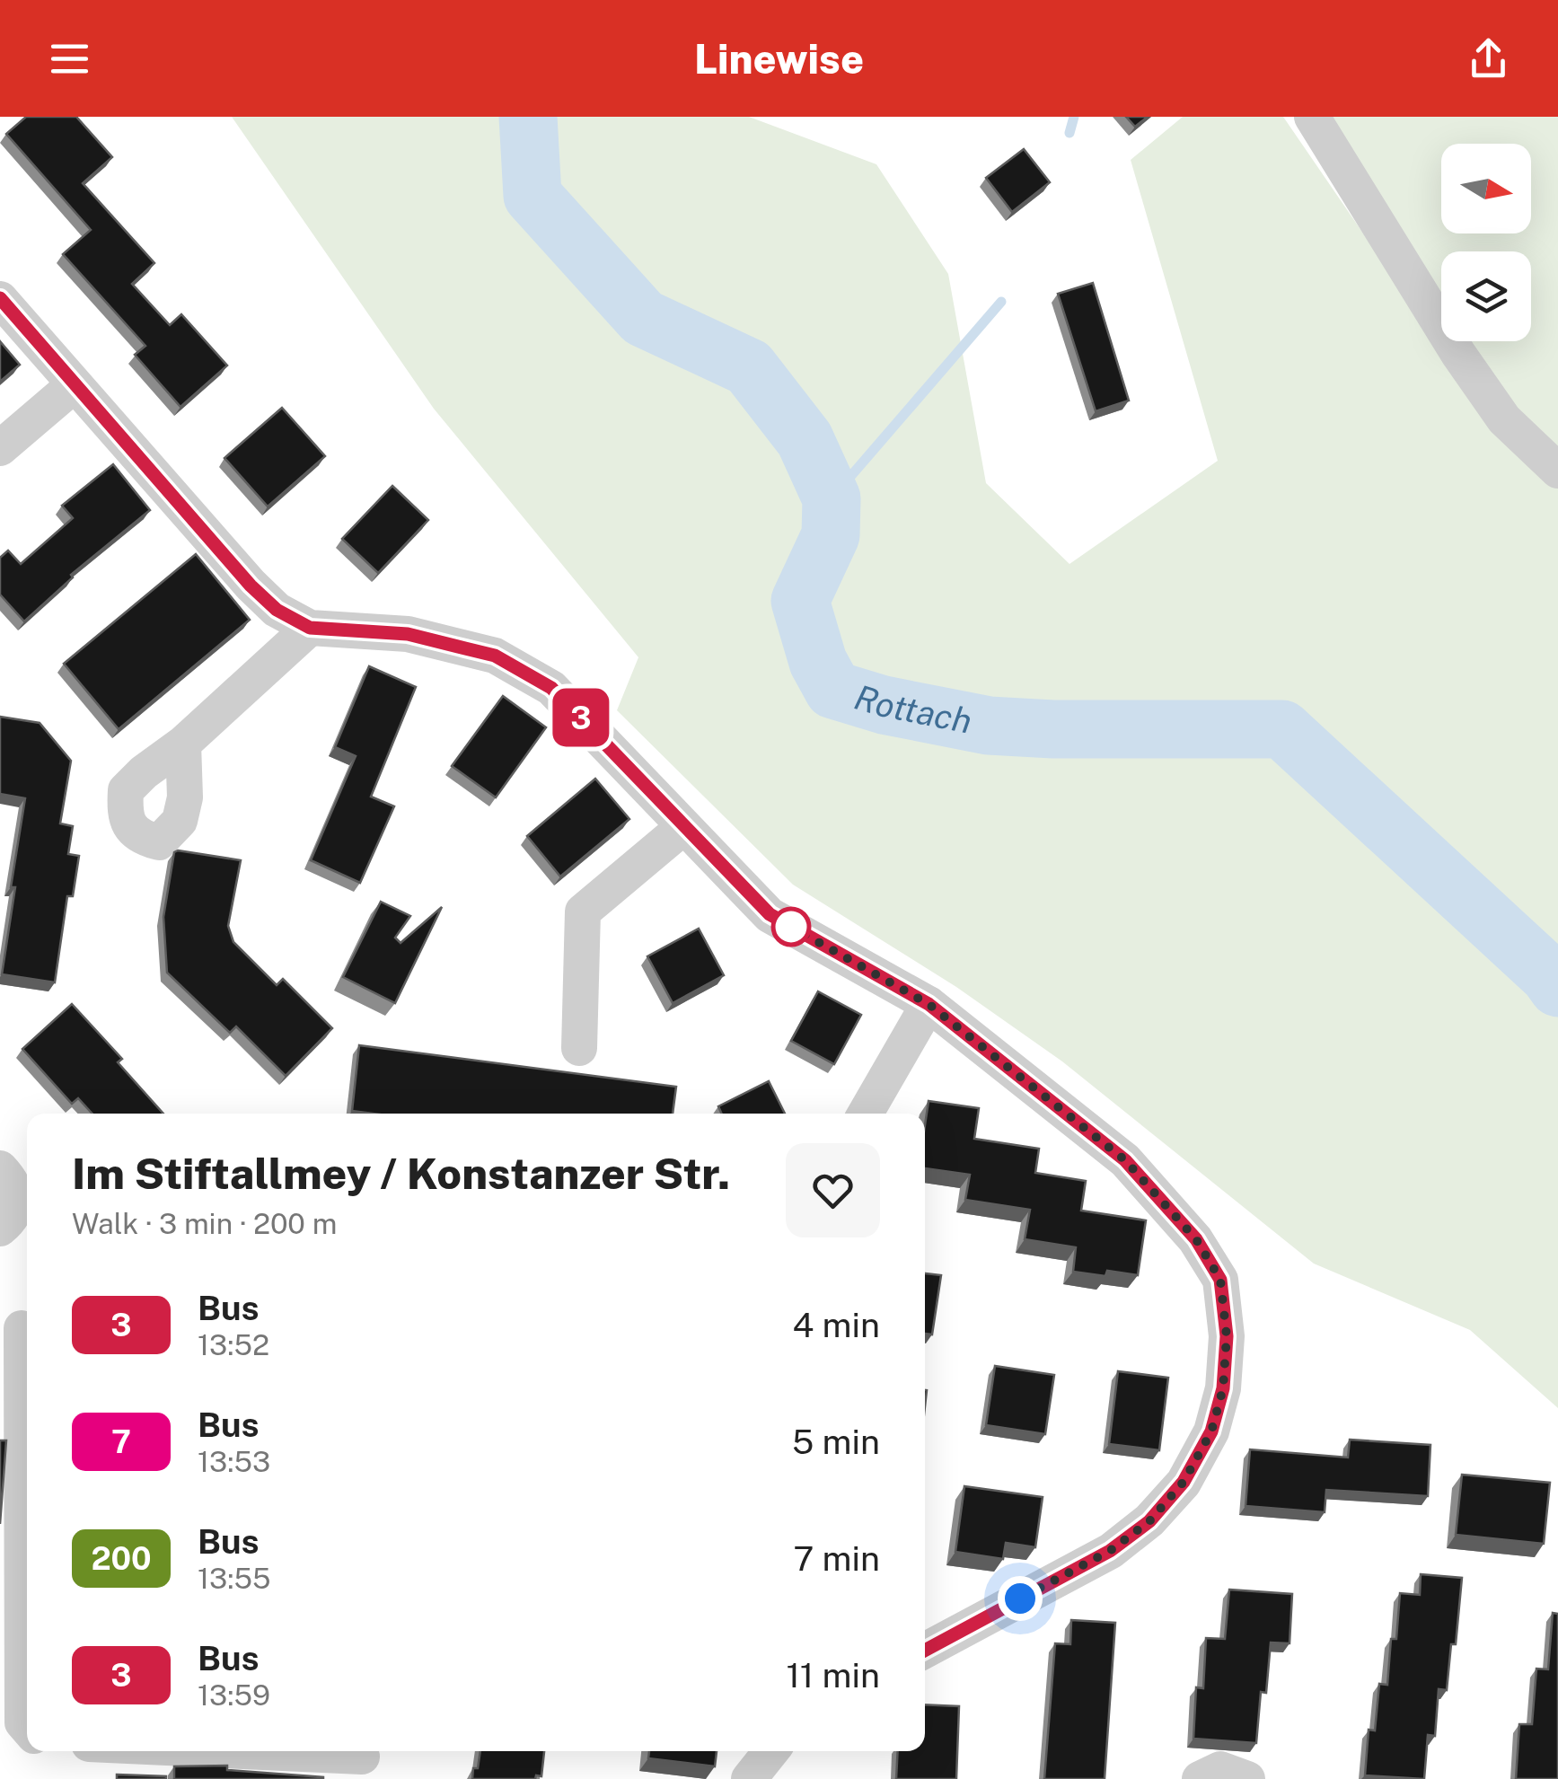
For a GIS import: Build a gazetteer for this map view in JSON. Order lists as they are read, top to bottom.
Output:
{
  "water": ["Rottach"],
  "lines": ["bus line 3"],
  "north": "right",
  "page": {
    "header": "Linewise",
    "on_map": "3",
    "heading": ["Im Stiftallmey / Konstanzer Str.", "Walk · 3 min · 200 m"],
    "list": [
      {
        "mark": "3",
        "name": "Bus",
        "note": "13:52",
        "value": "4 min"
      },
      {
        "mark": "7",
        "name": "Bus",
        "note": "13:53",
        "value": "5 min"
      },
      {
        "mark": "200",
        "name": "Bus",
        "note": "13:55",
        "value": "7 min"
      },
      {
        "mark": "3",
        "name": "Bus",
        "note": "13:59",
        "value": "11 min"
      }
    ]
  }
}
